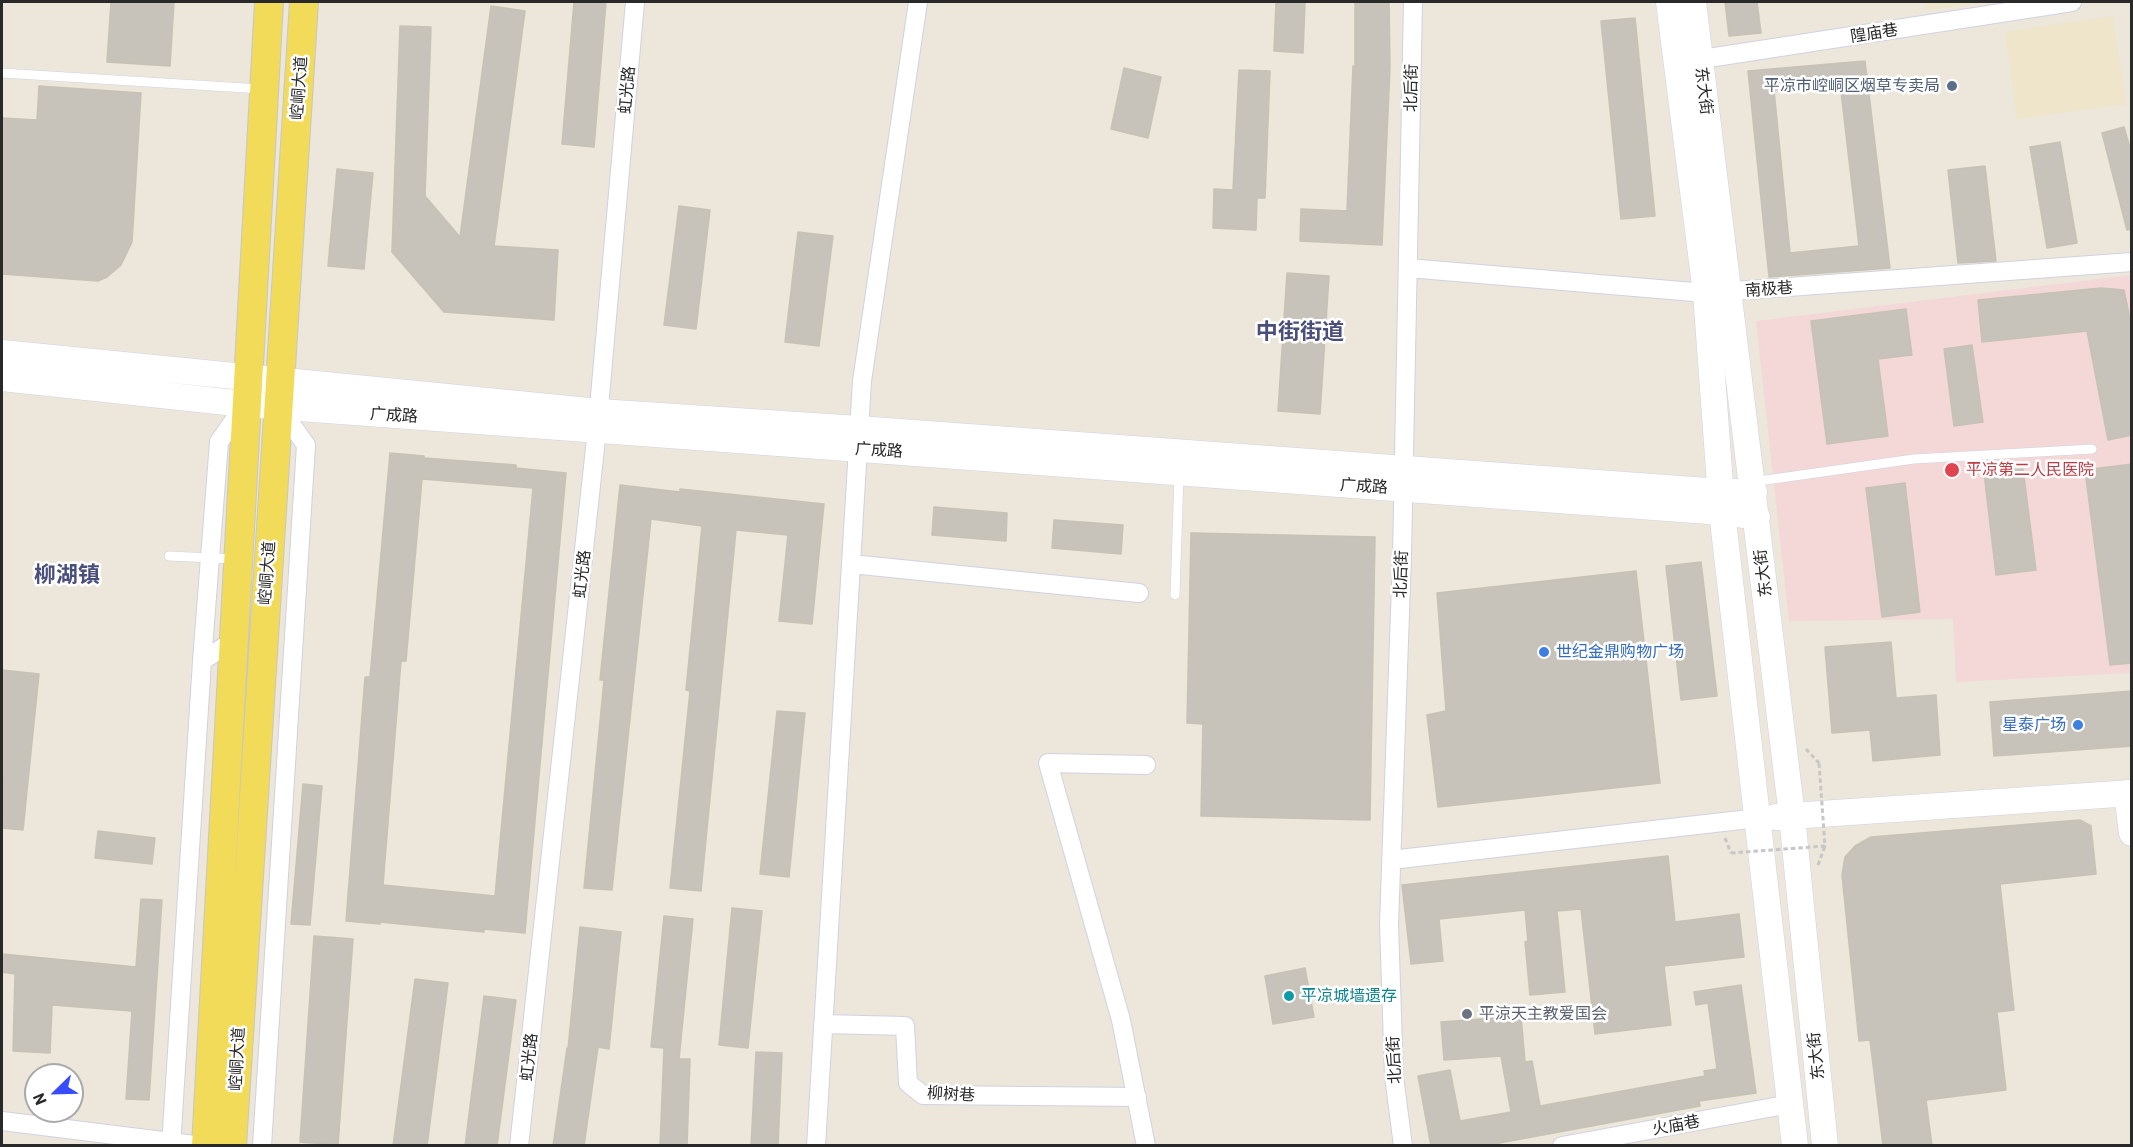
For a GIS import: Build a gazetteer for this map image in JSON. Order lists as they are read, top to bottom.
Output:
{
  "streets": {
    "main road": ["崆峒大道", "东大街", "广成路"],
    "street": [
      "隍庙巷",
      "北后街",
      "虹光路",
      "南极巷",
      "柳树巷",
      "火庙巷"
    ]
  },
  "crossings": [
    ["隍庙巷", "东大街"],
    ["崆峒大道", "广成路"],
    ["北后街", "南极巷"],
    ["北后街", "广成路"],
    ["虹光路", "广成路"],
    ["东大街", "南极巷"],
    ["东大街", "广成路"],
    ["东大街", "火庙巷"]
  ],
  "districts": ["中街街道", "柳湖镇"],
  "places": [
    "平凉市崆峒区烟草专卖局",
    "平凉第二人民医院",
    "世纪金鼎购物广场",
    "星泰广场",
    "平凉城墙遗存",
    "平涼天主教爱国会"
  ],
  "north": "bottom left"
}
